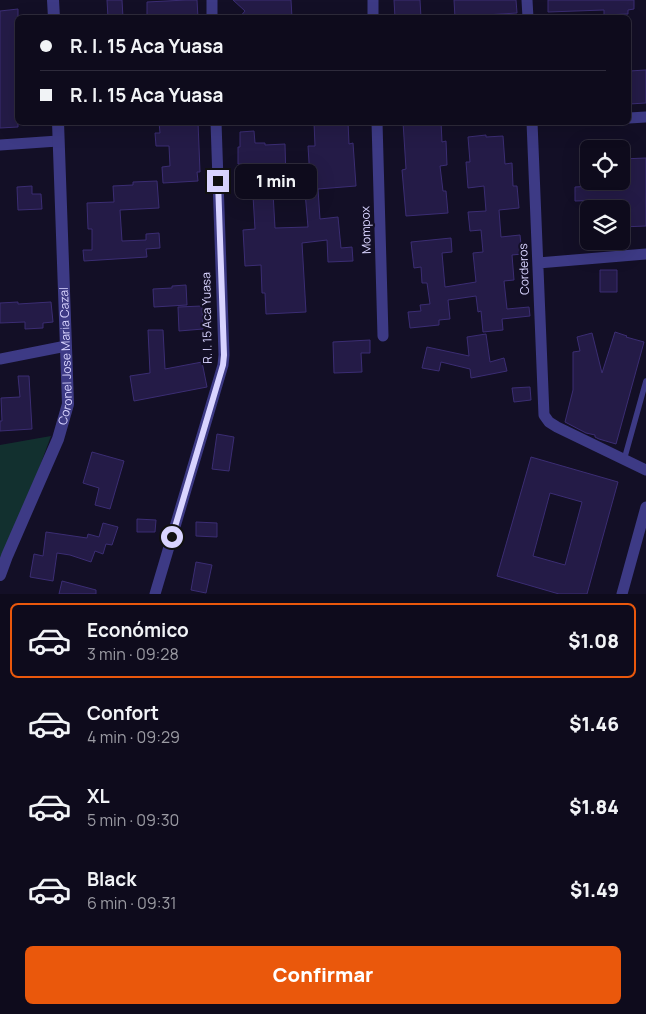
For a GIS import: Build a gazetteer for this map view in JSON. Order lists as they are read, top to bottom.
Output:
{
  "streets": {
    "street": [
      "Mompox",
      "Corderos",
      "R. I. 15 Aca Yuasa",
      "Coronel Jose Maria Cazal"
    ]
  },
  "page": {
    "banner": ["R. I. 15 Aca Yuasa", "R. I. 15 Aca Yuasa"],
    "bubble": "1 min",
    "list": [
      {
        "name": "Económico",
        "note": "3 min · 09:28",
        "value": "$1.08"
      },
      {
        "name": "Confort",
        "note": "4 min · 09:29",
        "value": "$1.46"
      },
      {
        "name": "XL",
        "note": "5 min · 09:30",
        "value": "$1.84"
      },
      {
        "name": "Black",
        "note": "6 min · 09:31",
        "value": "$1.49"
      }
    ],
    "buttons": "Confirmar"
  }
}
